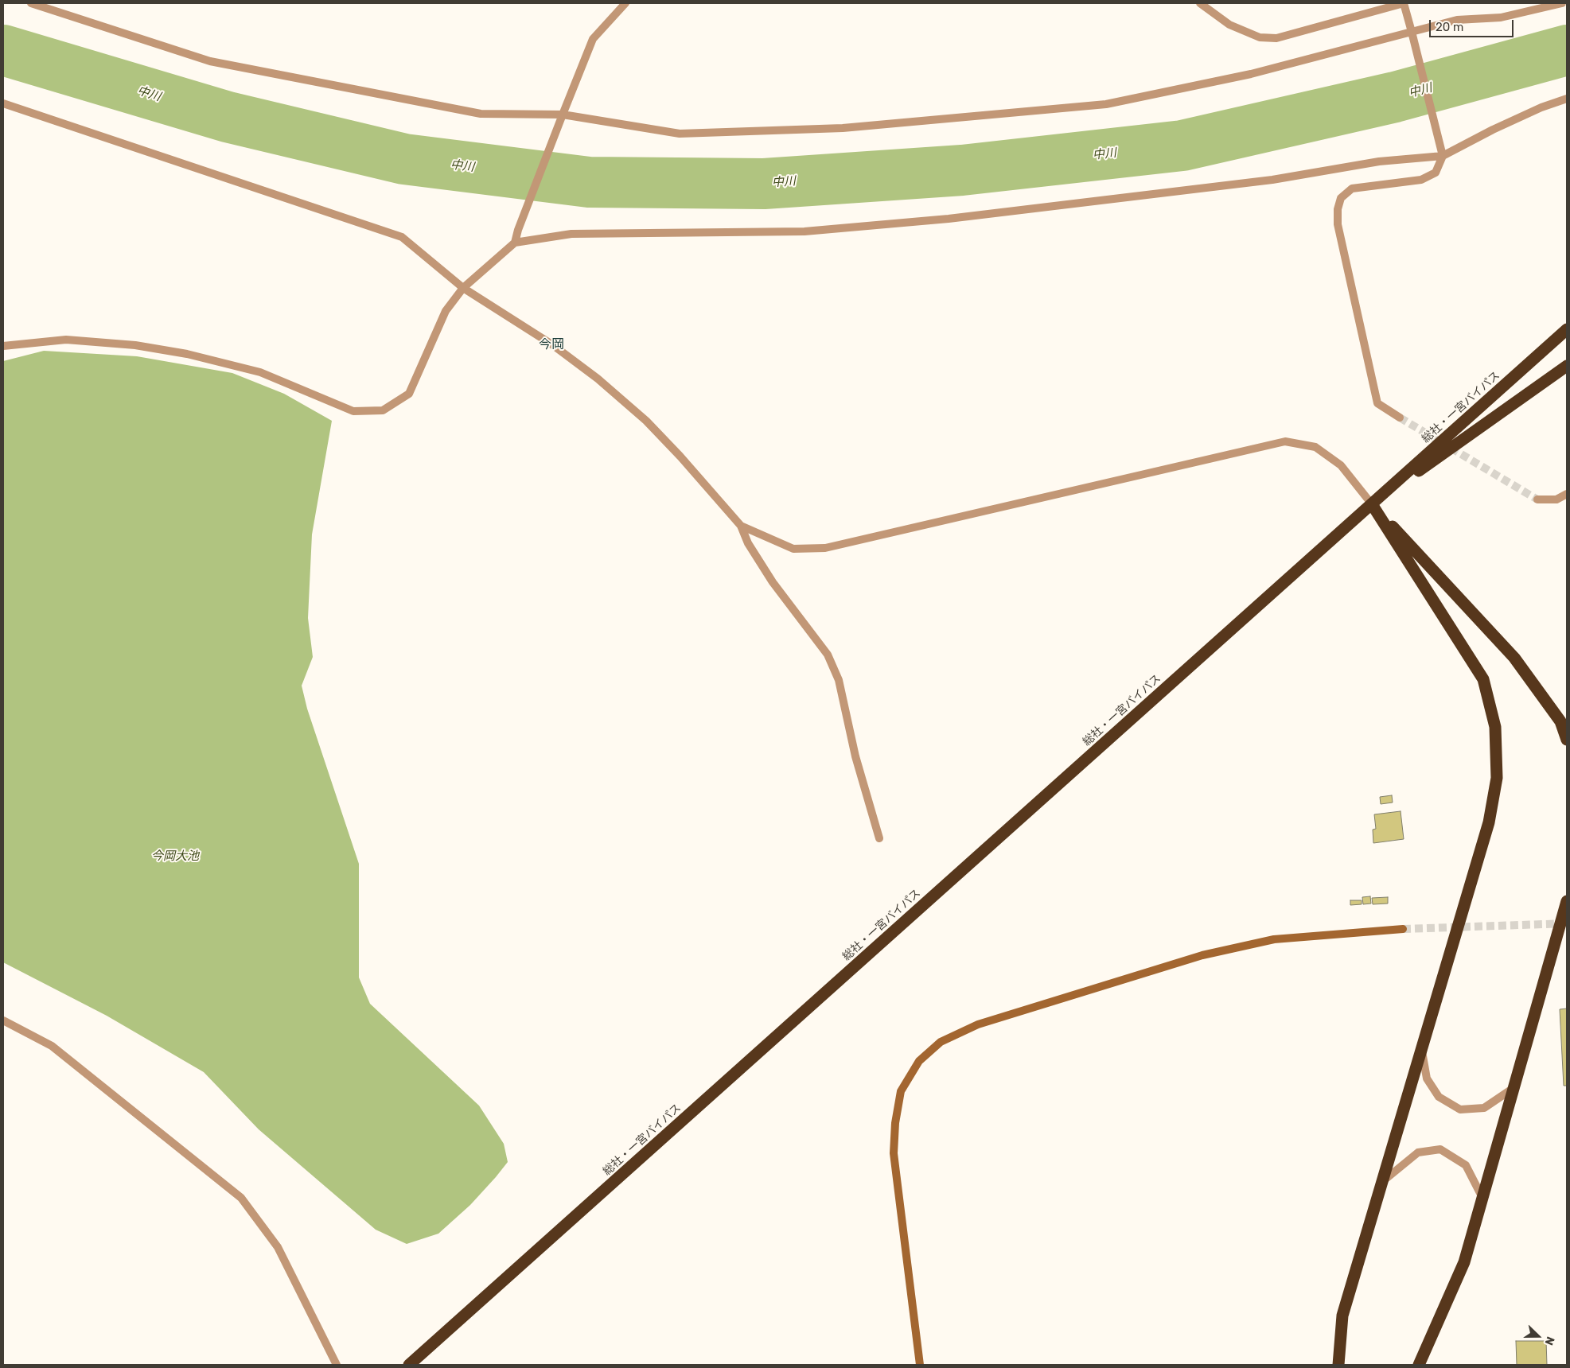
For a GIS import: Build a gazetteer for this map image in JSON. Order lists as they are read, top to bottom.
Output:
{
  "streets": {
    "highway": ["総社・一宮バイパス"]
  },
  "districts": ["今岡"],
  "water": ["中川", "今岡大池"],
  "scale_bar": "20 m",
  "north": "right"
}
